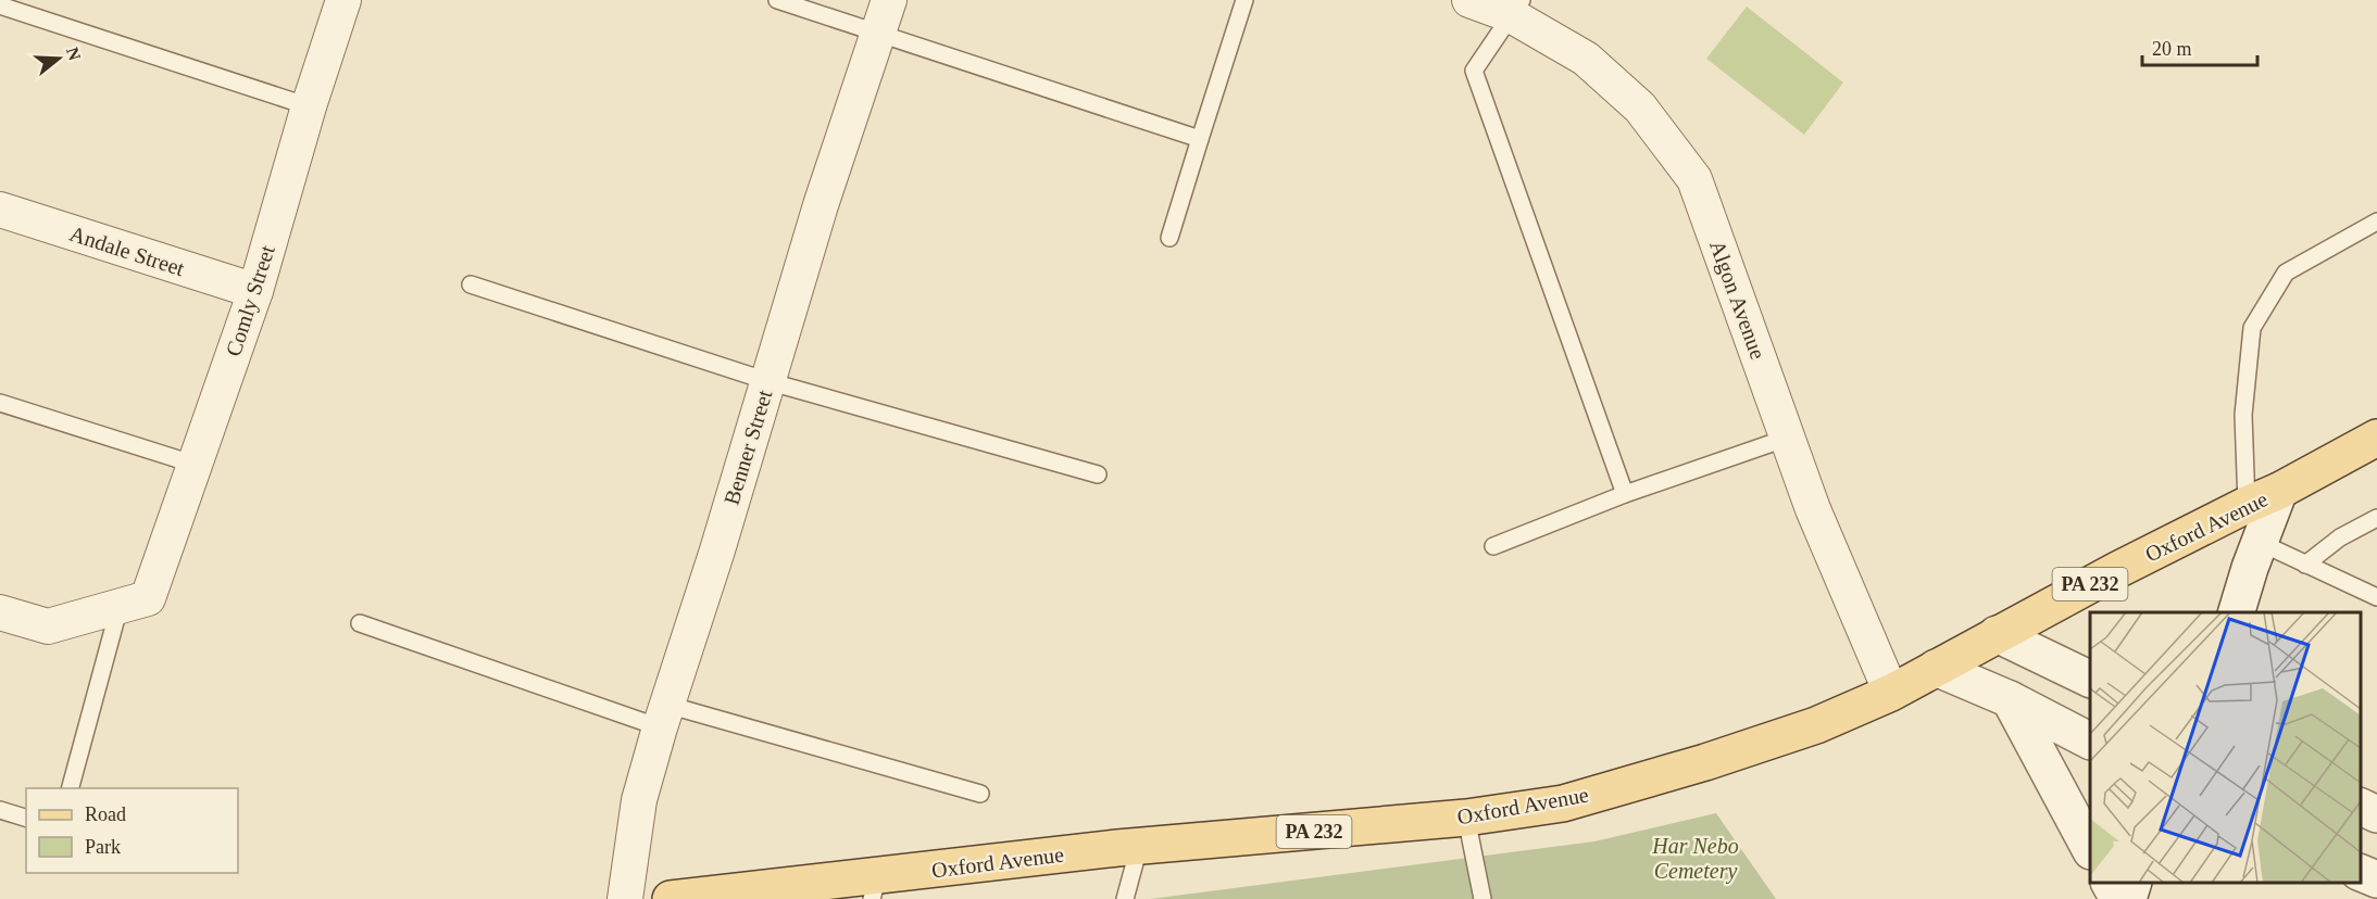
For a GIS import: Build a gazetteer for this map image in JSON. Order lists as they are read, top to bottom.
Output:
{
  "streets": {
    "main road": ["Oxford Avenue", "PA 232"],
    "street": [
      "Andale Street",
      "Algon Avenue",
      "Comly Street",
      "Benner Street"
    ]
  },
  "crossings": [
    ["Andale Street", "Comly Street"],
    ["Algon Avenue", "Oxford Avenue"]
  ],
  "parks": ["Har Nebo Cemetery"],
  "legend": ["Road", "Park"],
  "scale_bar": "20 m",
  "north": "right"
}
